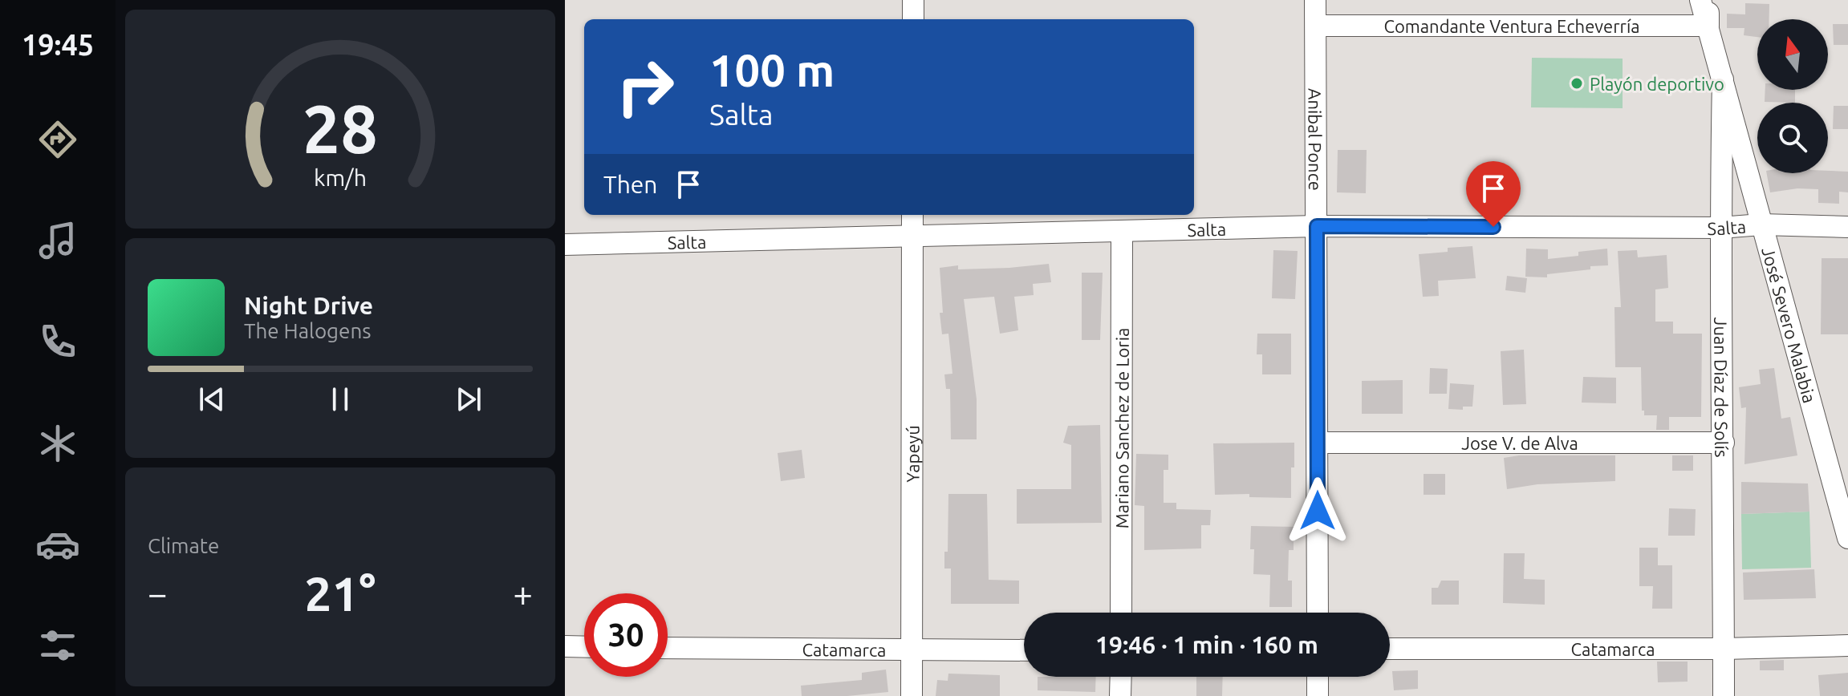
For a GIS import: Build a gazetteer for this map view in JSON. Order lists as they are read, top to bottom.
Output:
{
  "streets": {
    "street": [
      "Comandante Ventura Echeverría",
      "Anibal Ponce",
      "Salta",
      "José Severo Malabia",
      "Juan Díaz de Solís",
      "Mariano Sanchez de Loria",
      "Jose V. de Alva",
      "Yapeyú",
      "Catamarca"
    ]
  },
  "crossings": [
    ["Comandante Ventura Echeverría", "Anibal Ponce"],
    ["Comandante Ventura Echeverría", "José Severo Malabia"],
    ["Anibal Ponce", "Salta"],
    ["Anibal Ponce", "Jose V. de Alva"],
    ["Salta", "José Severo Malabia"],
    ["Salta", "Juan Díaz de Solís"],
    ["Salta", "Mariano Sanchez de Loria"],
    ["Salta", "Yapeyú"],
    ["José Severo Malabia", "Juan Díaz de Solís"],
    ["Juan Díaz de Solís", "Jose V. de Alva"],
    ["Juan Díaz de Solís", "Catamarca"],
    ["Yapeyú", "Catamarca"]
  ],
  "places": ["Playón deportivo"],
  "north": "top",
  "page": {
    "tabs": "19:45",
    "turn": ["100 m", "Salta"],
    "then": "Then",
    "song": ["Night Drive", "The Halogens"],
    "tile": "Climate",
    "heat": ["−", "21°", "+"],
    "limit": "30",
    "trip": "19:46 · 1 min · 160 m",
    "gauge": ["28", "km/h"]
  }
}
